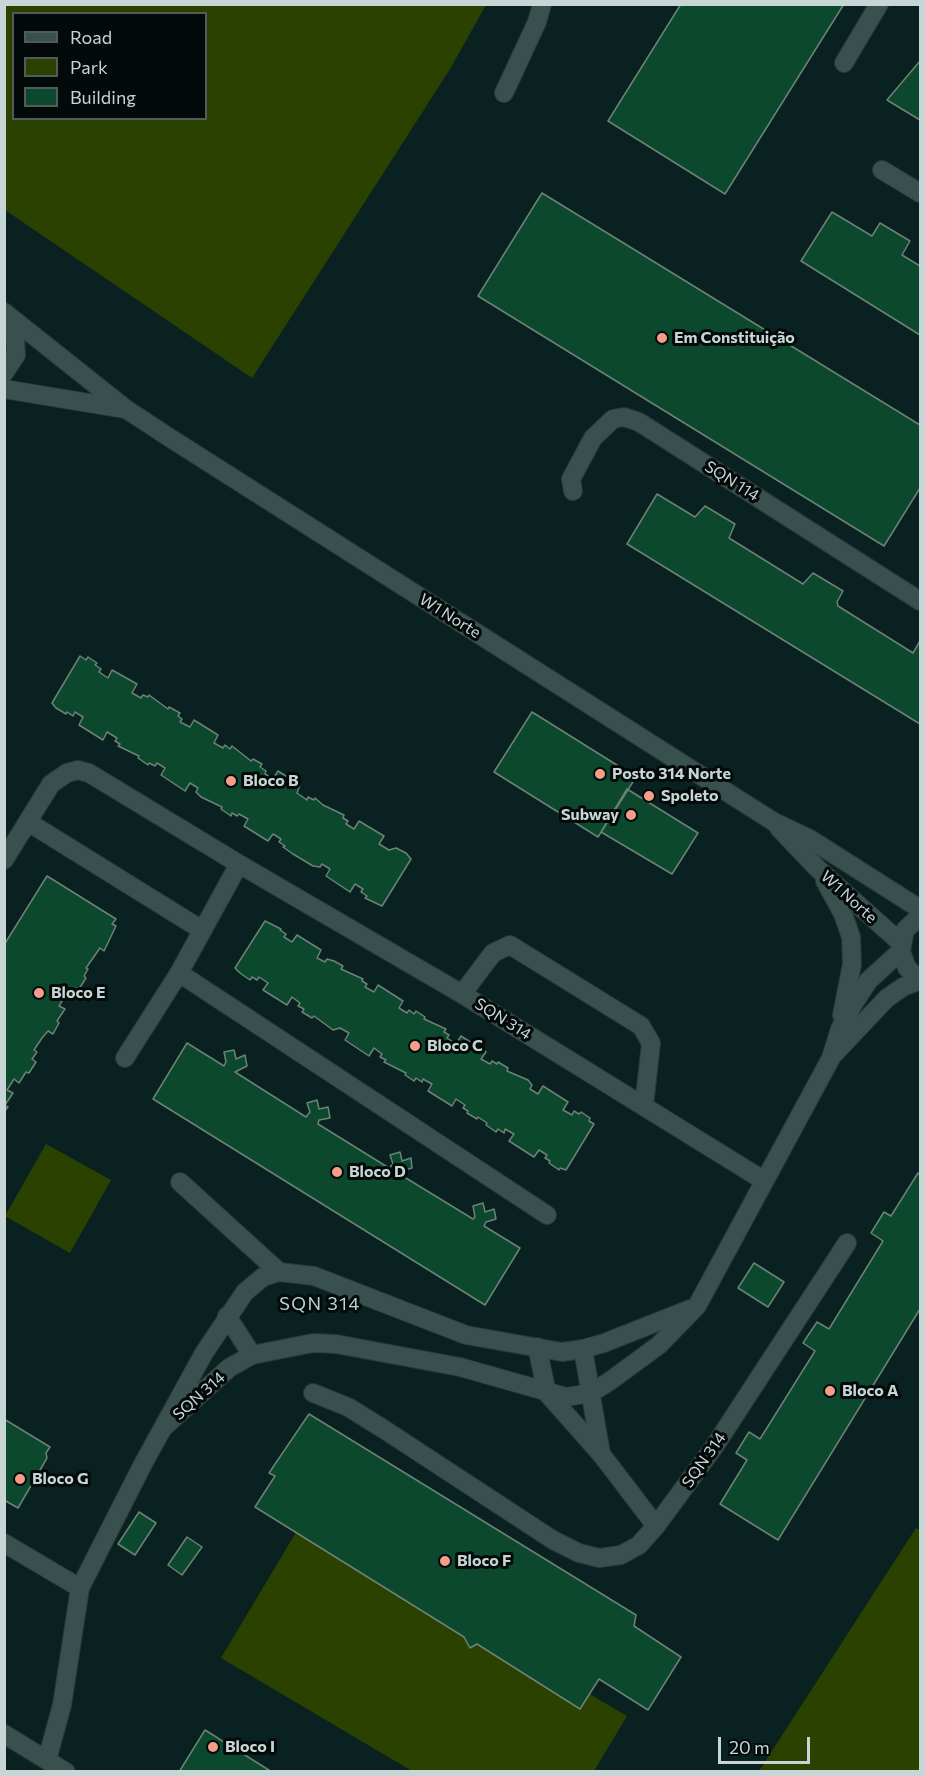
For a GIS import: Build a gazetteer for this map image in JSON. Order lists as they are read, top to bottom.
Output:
{
  "streets": {
    "street": ["SQN 114", "W1 Norte", "SQN 314"]
  },
  "crossings": [
    ["W1 Norte", "SQN 314"]
  ],
  "districts": ["SQN 314"],
  "places": [
    "Em Constituição",
    "Posto 314 Norte",
    "Bloco B",
    "Spoleto",
    "Subway",
    "Bloco E",
    "Bloco C",
    "Bloco D",
    "Bloco A",
    "Bloco G",
    "Bloco F",
    "Bloco I"
  ],
  "legend": ["Road", "Park", "Building"],
  "scale_bar": "20 m"
}
